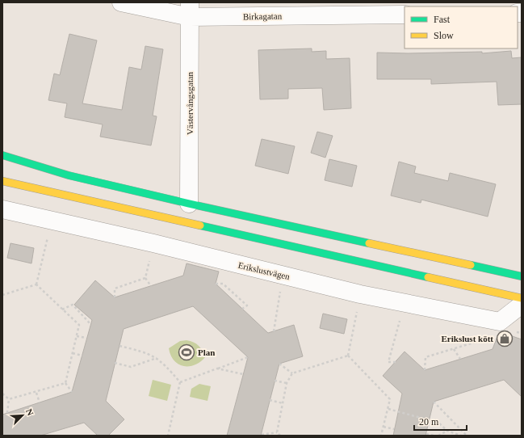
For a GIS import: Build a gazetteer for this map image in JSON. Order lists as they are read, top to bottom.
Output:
{
  "streets": {
    "street": ["Birkagatan", "Västervångsgatan", "Erikslustvägen"]
  },
  "crossings": [
    ["Birkagatan", "Västervångsgatan"]
  ],
  "places": {
    "shop": ["Erikslust kött"],
    "sports": ["Plan"]
  },
  "legend": ["Fast", "Slow"],
  "scale_bar": "20 m",
  "north": "top right"
}
